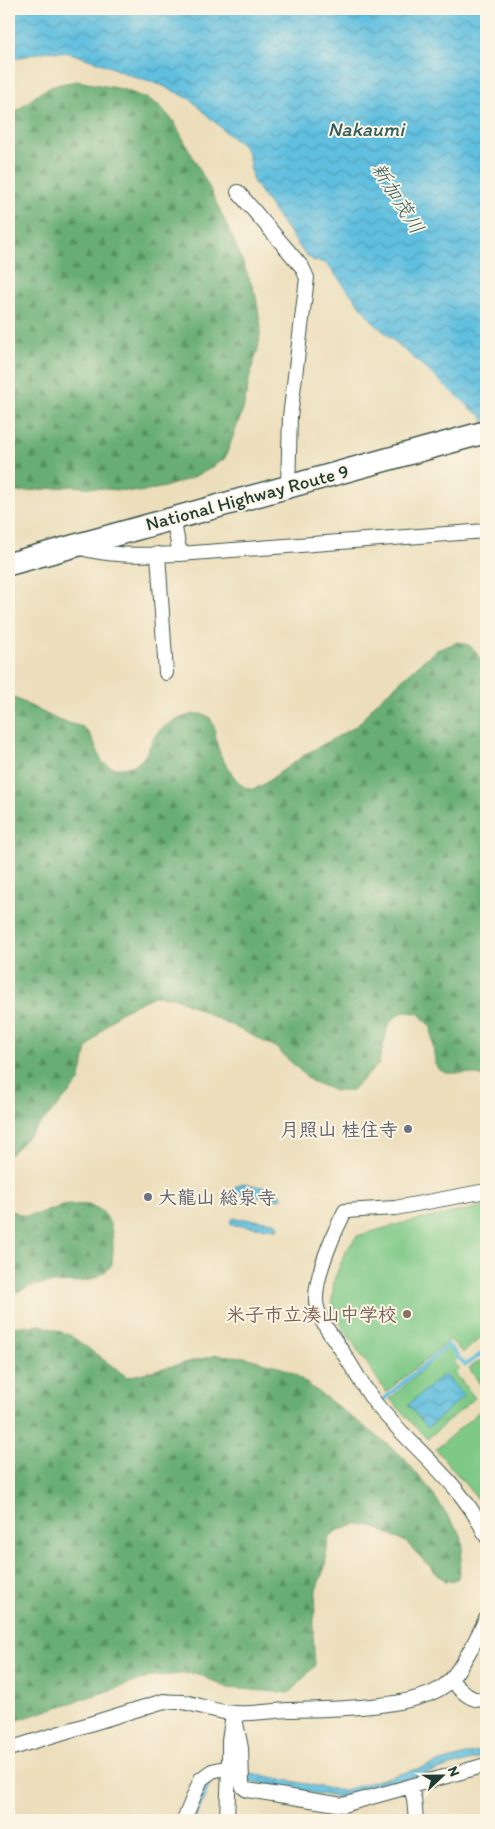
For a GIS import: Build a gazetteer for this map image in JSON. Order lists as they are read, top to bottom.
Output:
{
  "streets": {
    "highway": ["National Highway Route 9"]
  },
  "water": ["Nakaumi", "新加茂川"],
  "places": ["月照山 桂住寺", "大龍山 総泉寺", "米子市立湊山中学校"],
  "north": "right"
}
